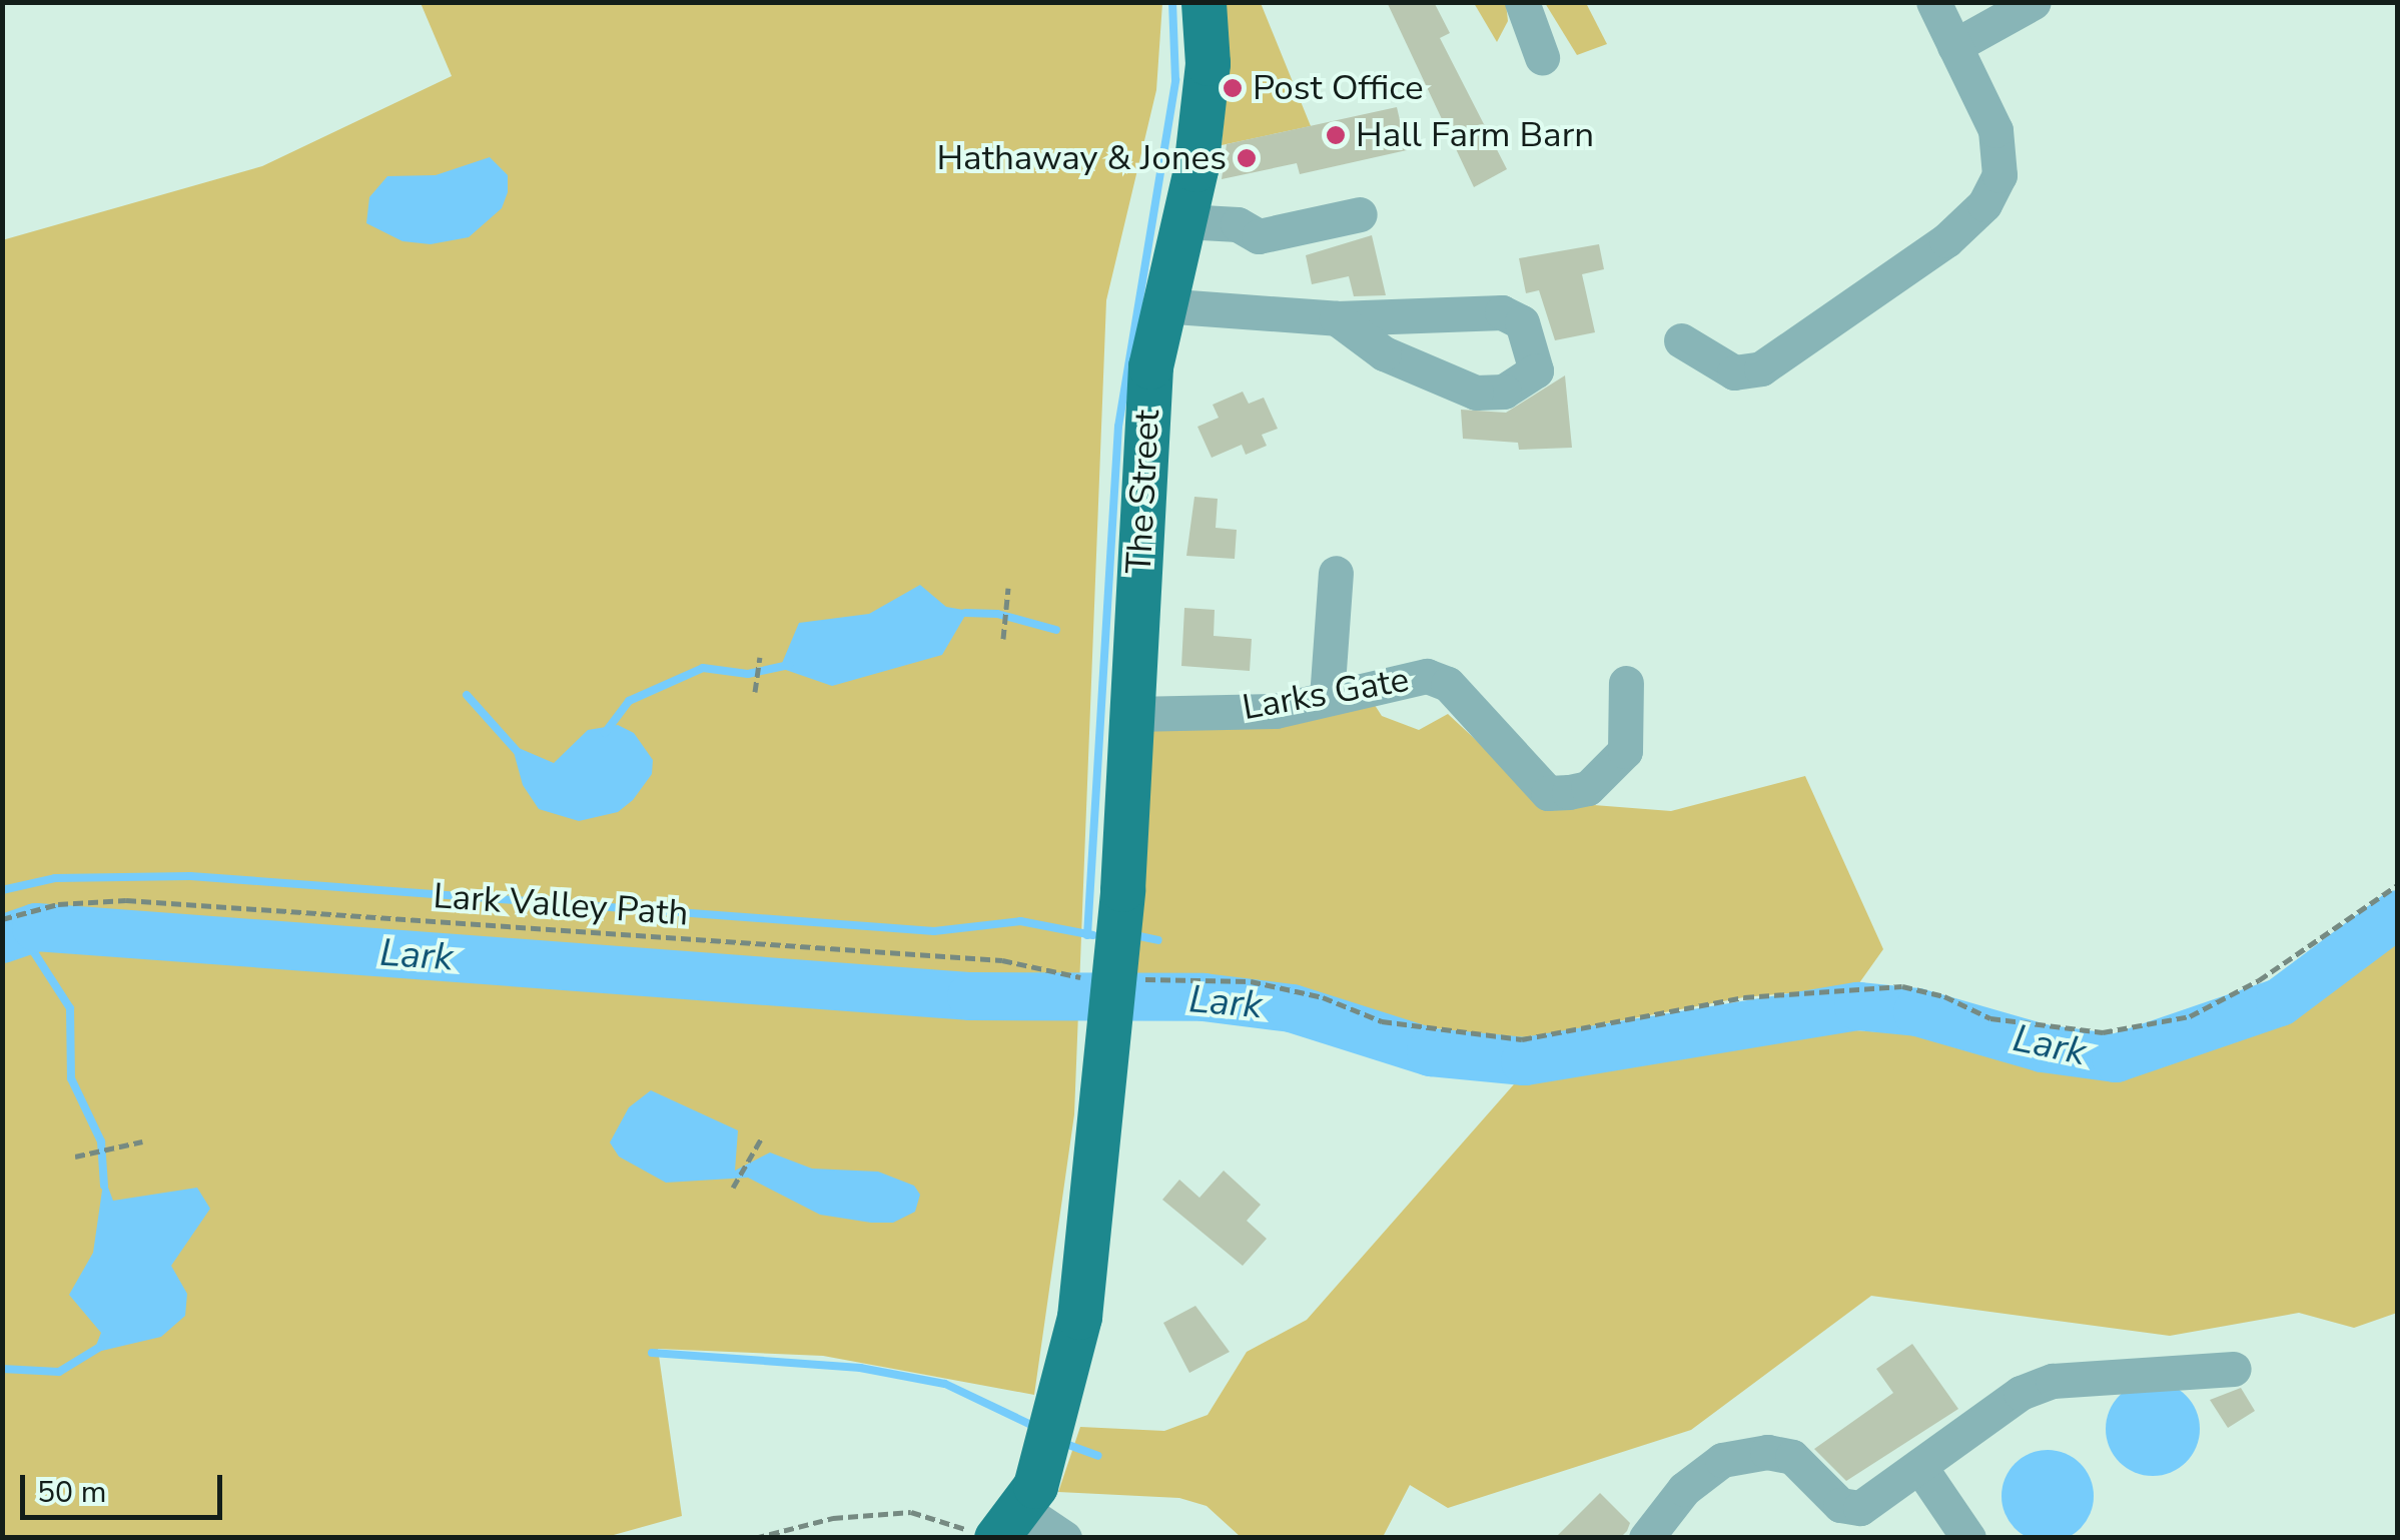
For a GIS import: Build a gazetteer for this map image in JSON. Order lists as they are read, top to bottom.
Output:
{
  "streets": {
    "main road": ["The Street"],
    "street": ["Larks Gate"],
    "path": ["Lark Valley Path"]
  },
  "crossings": [
    ["The Street", "Larks Gate"],
    ["The Street", "Lark Valley Path"]
  ],
  "water": ["Lark"],
  "places": ["Post Office", "Hall Farm Barn", "Hathaway & Jones"],
  "scale_bar": "50 m"
}
